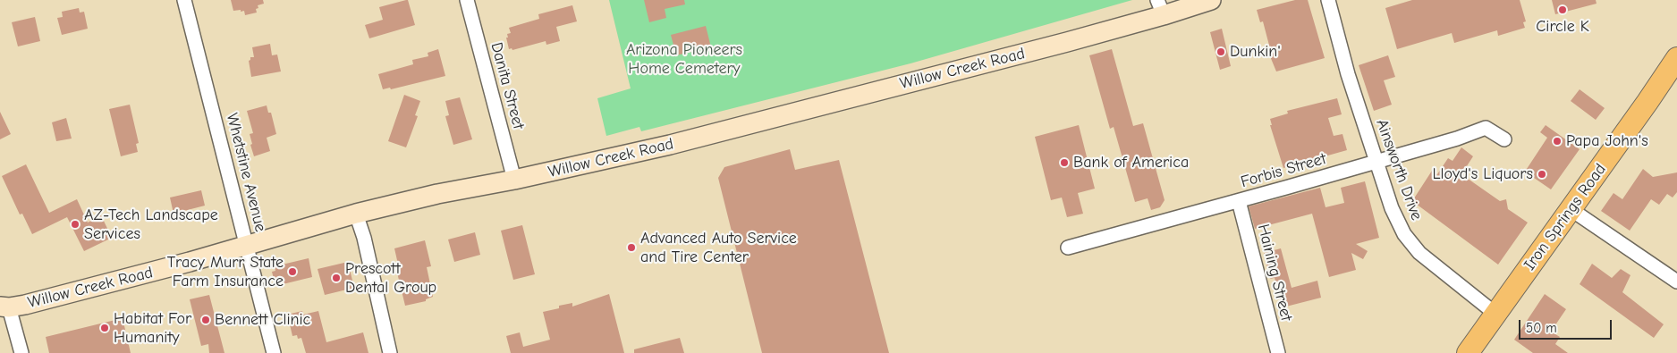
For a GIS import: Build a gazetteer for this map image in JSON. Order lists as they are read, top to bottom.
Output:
{
  "streets": {
    "main road": ["Willow Creek Road", "Iron Springs Road"],
    "street": [
      "Danita Street",
      "Ainsworth Drive",
      "Forbis Street",
      "Whetstine Avenue",
      "Haining Street"
    ]
  },
  "crossings": [
    ["Willow Creek Road", "Danita Street"],
    ["Willow Creek Road", "Whetstine Avenue"],
    ["Ainsworth Drive", "Forbis Street"],
    ["Ainsworth Drive", "Iron Springs Road"],
    ["Forbis Street", "Haining Street"]
  ],
  "parks": ["Arizona Pioneers Home Cemetery"],
  "places": [
    "Circle K",
    "Dunkin'",
    "Papa John's",
    "Bank of America",
    "Lloyd's Liquors",
    "AZ-Tech Landscape Services",
    "Advanced Auto Service and Tire Center",
    "Tracy Murr State Farm Insurance",
    "Prescott Dental Group",
    "Bennett Clinic",
    "Habitat For Humanity"
  ],
  "scale_bar": "50 m"
}
